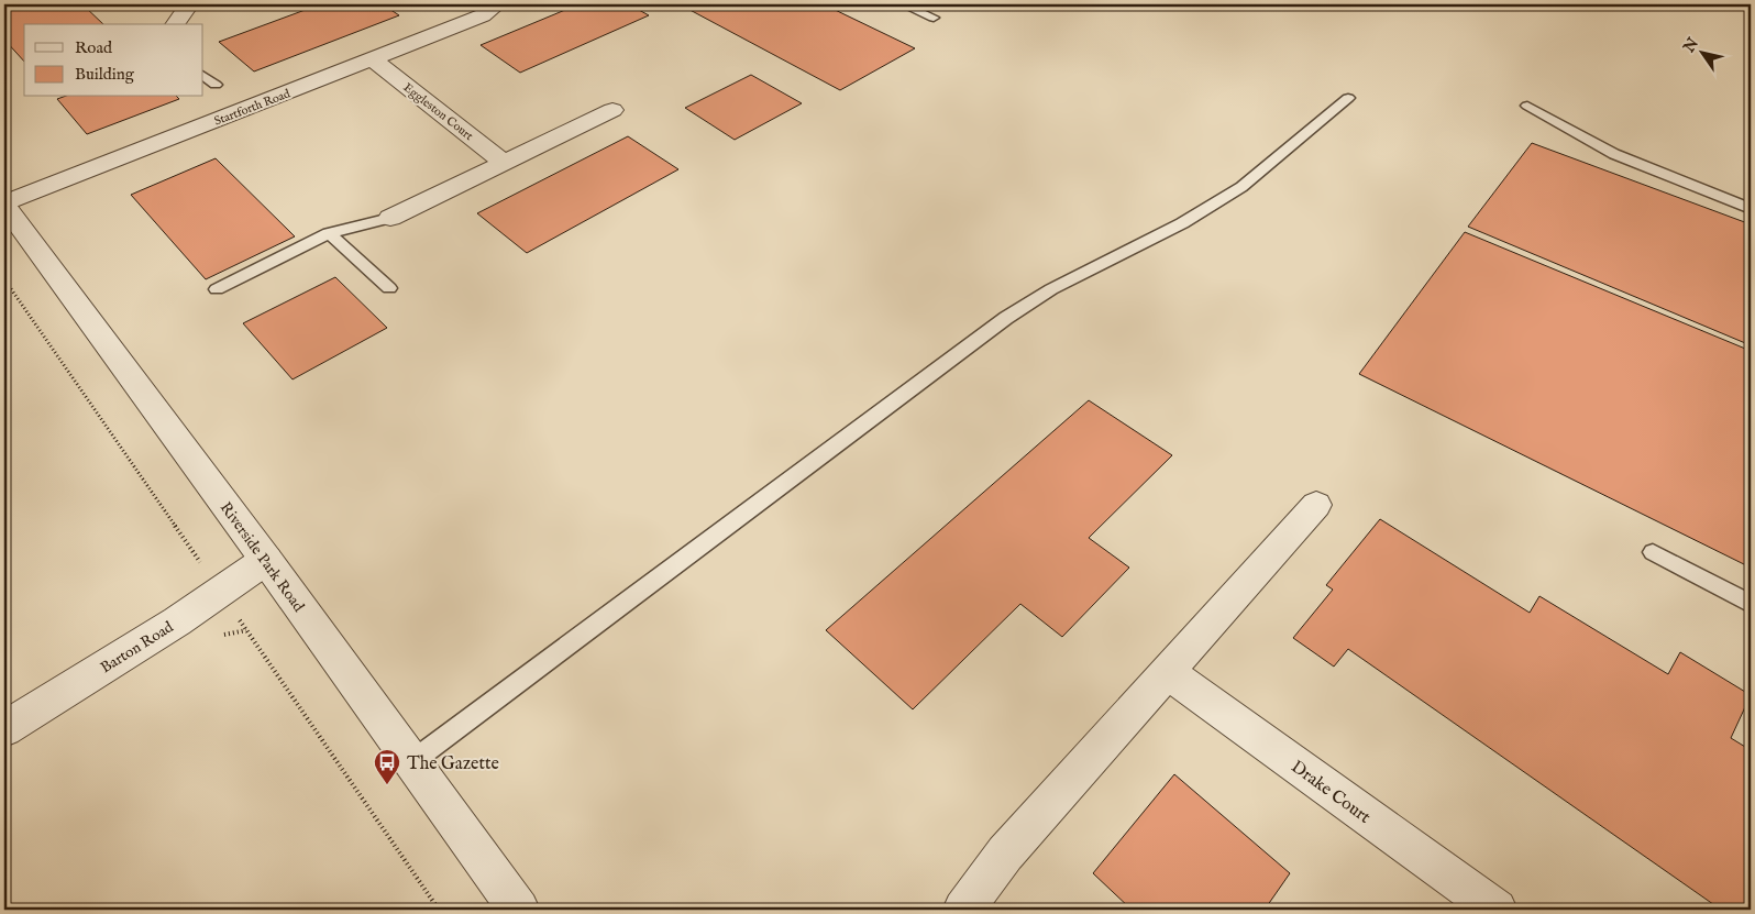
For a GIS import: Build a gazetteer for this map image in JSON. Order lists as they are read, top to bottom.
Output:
{
  "streets": {
    "street": [
      "Startforth Road",
      "Eggleston Court",
      "Riverside Park Road",
      "Barton Road",
      "Drake Court"
    ]
  },
  "crossings": [
    ["Startforth Road", "Eggleston Court"],
    ["Startforth Road", "Riverside Park Road"],
    ["Riverside Park Road", "Barton Road"]
  ],
  "places": {
    "bus stop": ["The Gazette"]
  },
  "legend": ["Road", "Building"],
  "north": "top left"
}
